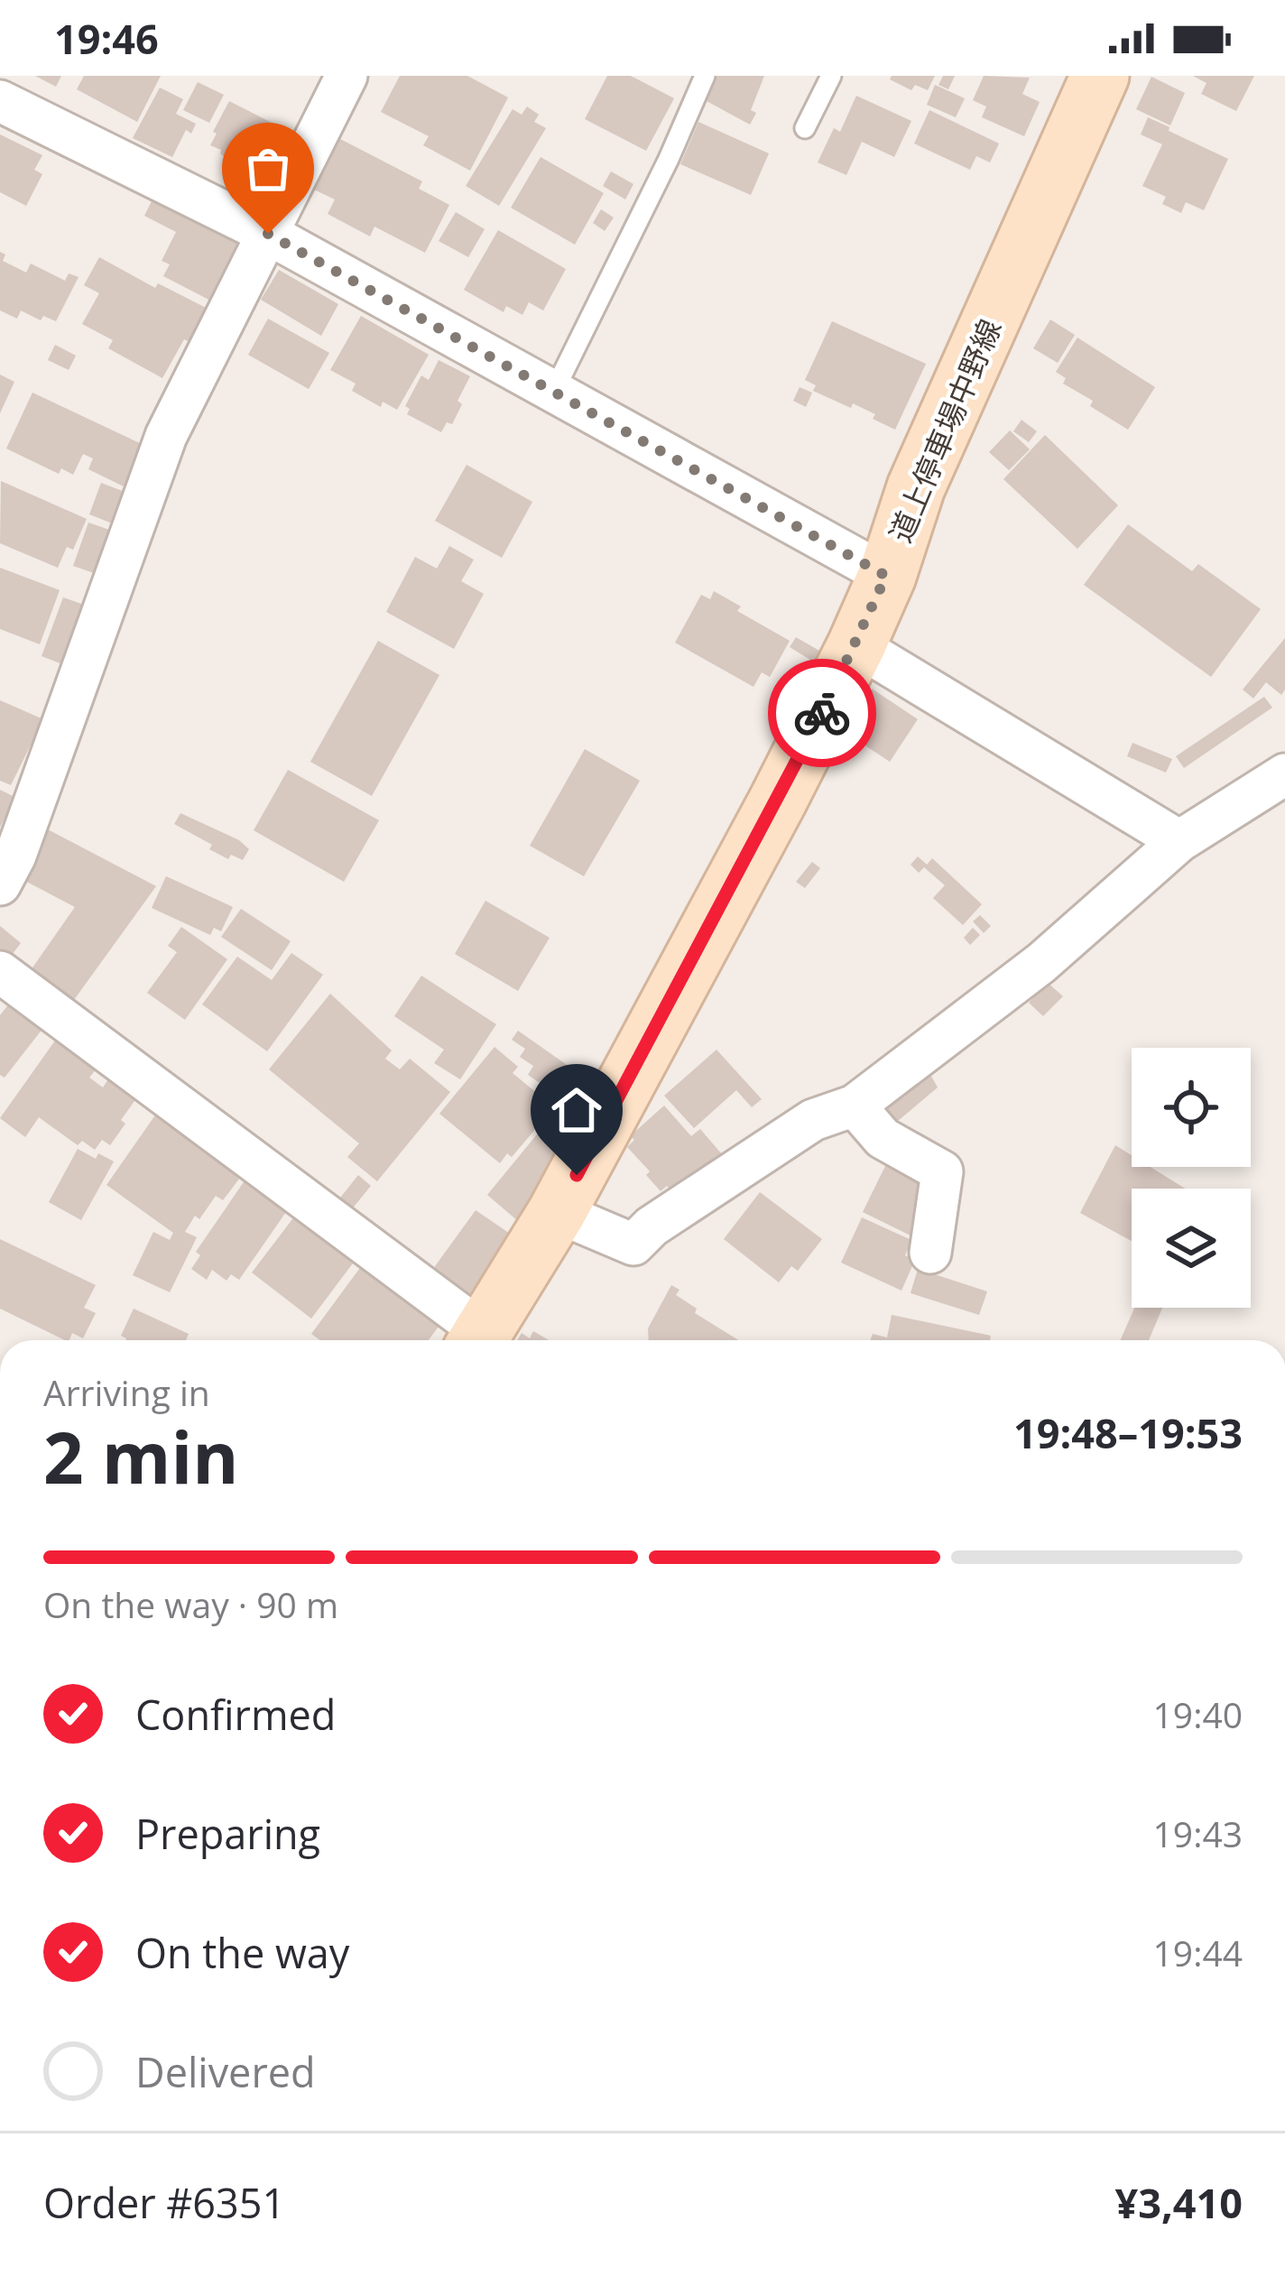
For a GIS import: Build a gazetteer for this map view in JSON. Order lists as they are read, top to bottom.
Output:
{
  "streets": {
    "main road": ["道上停車場中野線"]
  },
  "page": {
    "status": "19:46",
    "heading": ["2 min", "Arriving in", "19:48–19:53"],
    "panel": ["Order #6351", "¥3,410"],
    "bar": "On the way · 90 m",
    "list": [
      ["Confirmed", "19:40"],
      ["Preparing", "19:43"],
      ["On the way", "19:44"],
      "Delivered"
    ]
  }
}
